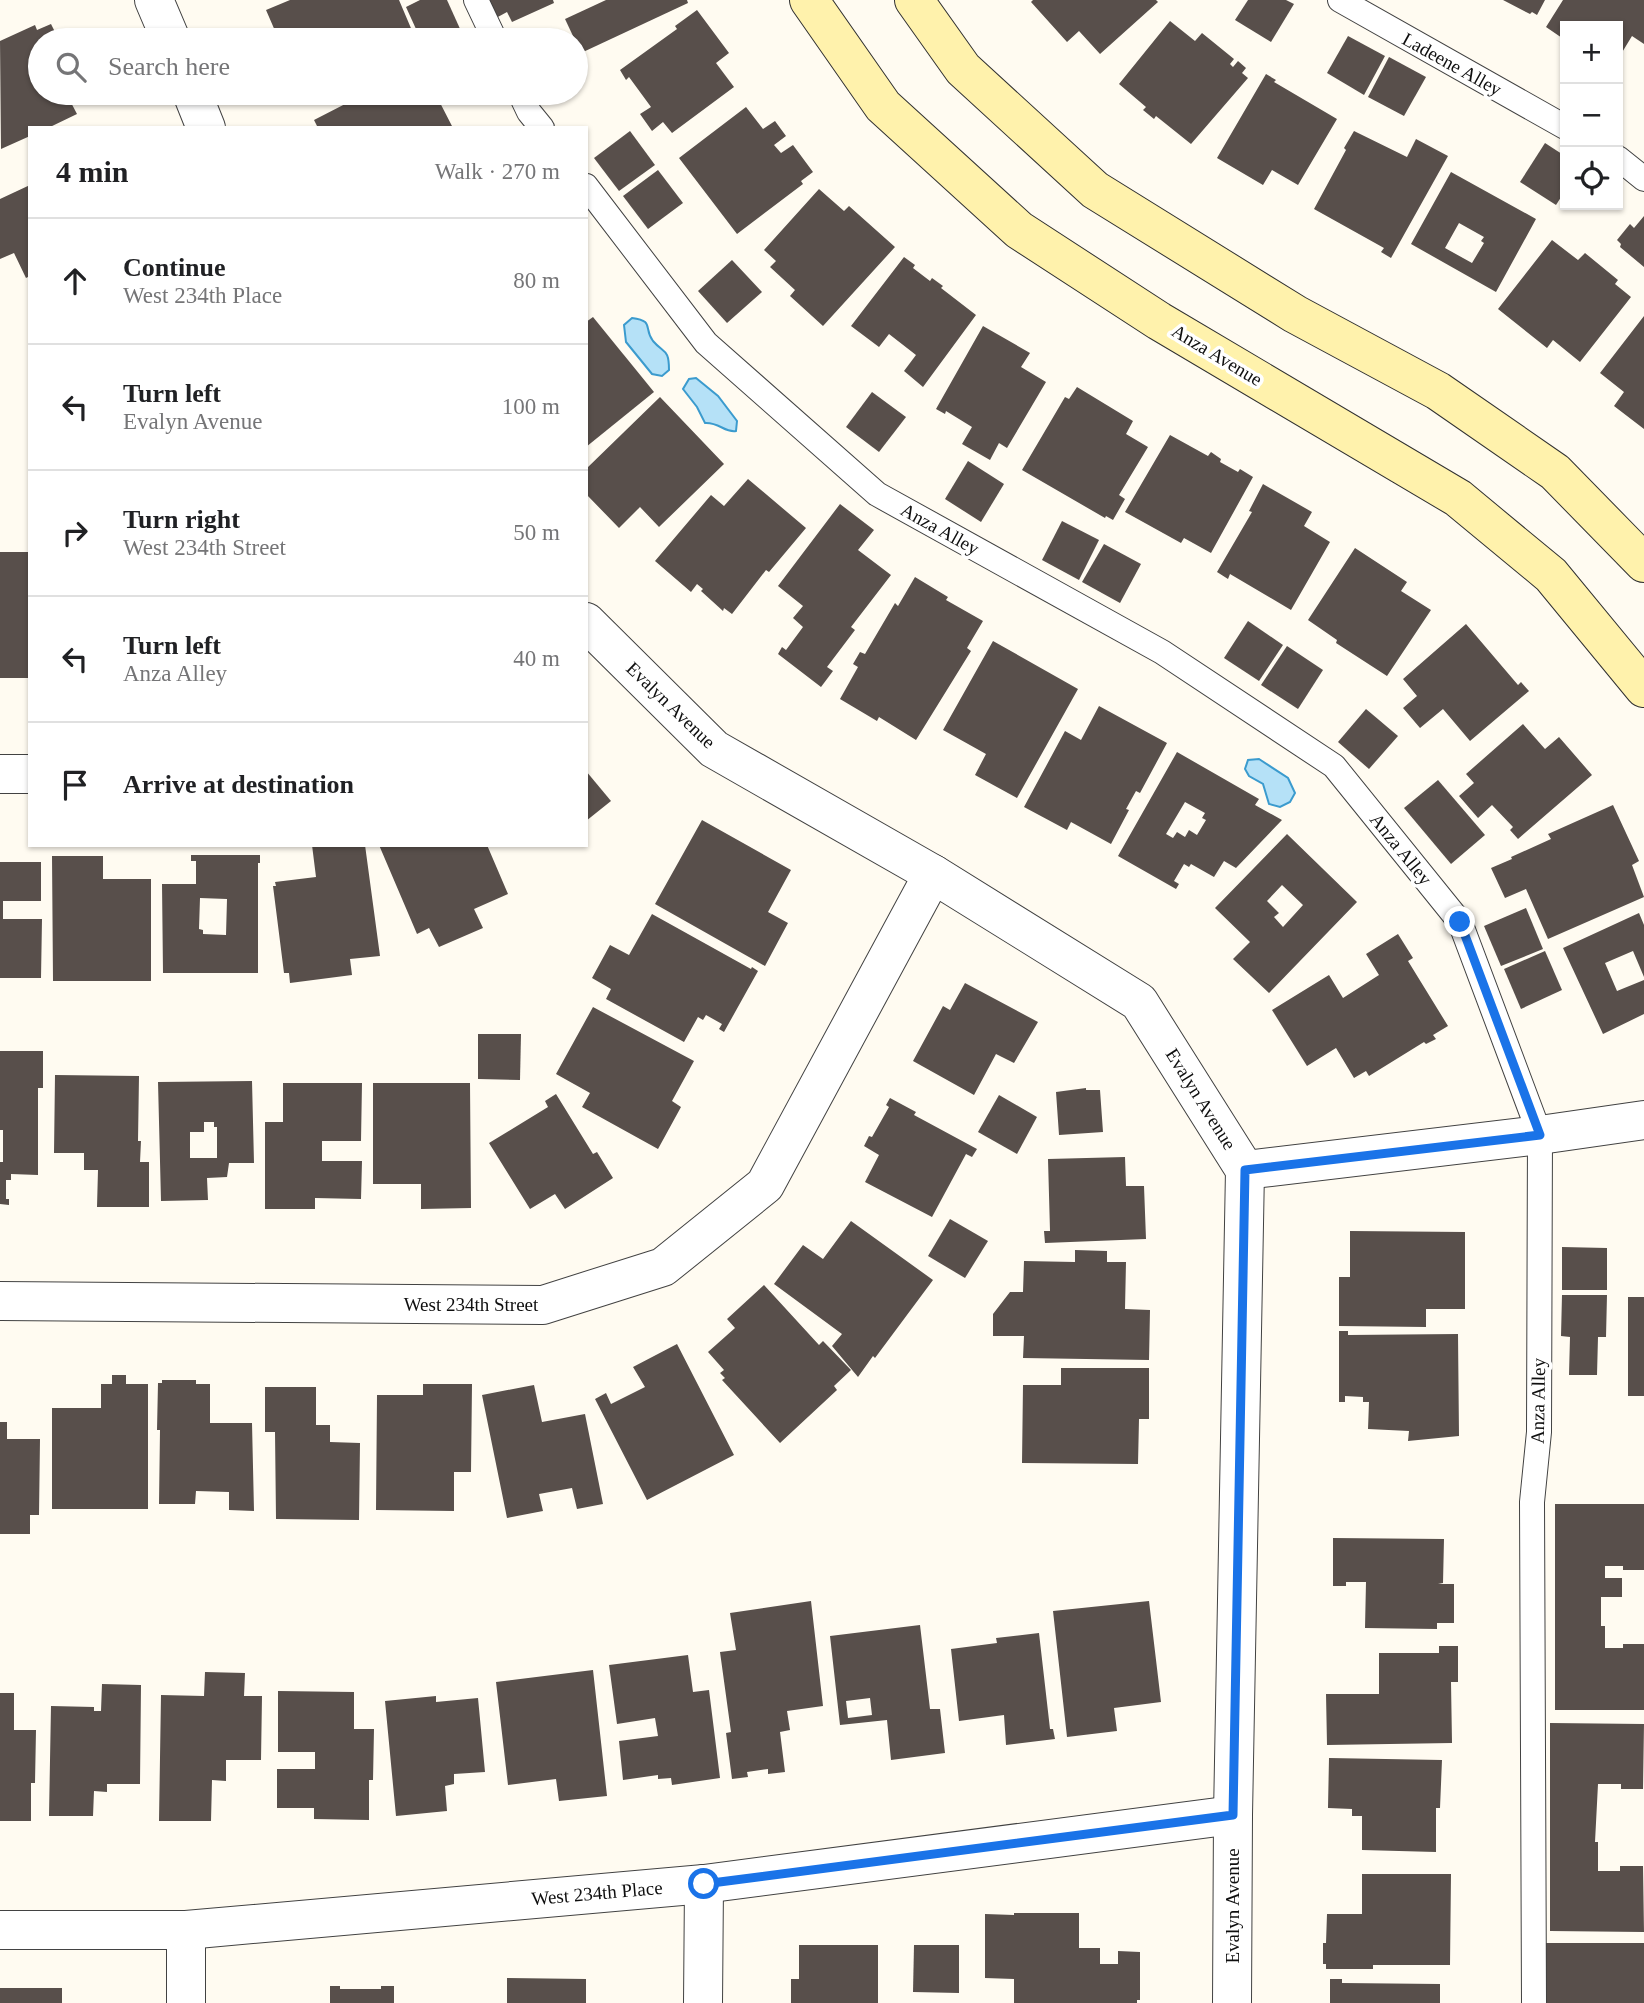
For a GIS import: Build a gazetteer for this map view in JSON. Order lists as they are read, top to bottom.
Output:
{
  "streets": {
    "main road": ["Anza Avenue"],
    "street": ["Evalyn Avenue", "West 234th Street", "West 234th Place"],
    "lane": ["Ladeene Alley", "Anza Alley"]
  },
  "crossings": [
    ["Evalyn Avenue", "West 234th Street"],
    ["Evalyn Avenue", "West 234th Place"]
  ],
  "page": {
    "map_buttons": ["+", "−"],
    "search": "Search here",
    "heading": ["4 min", "Walk · 270 m"],
    "list": [
      ["Continue", "West 234th Place", "80 m"],
      ["Turn left", "Evalyn Avenue", "100 m"],
      ["Turn right", "West 234th Street", "50 m"],
      ["Turn left", "Anza Alley", "40 m"],
      "Arrive at destination"
    ]
  }
}
